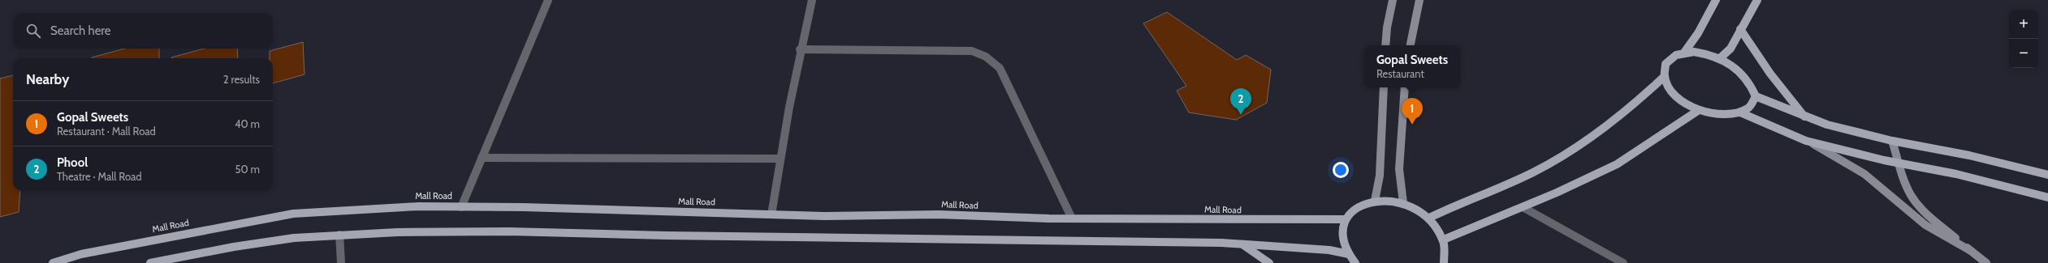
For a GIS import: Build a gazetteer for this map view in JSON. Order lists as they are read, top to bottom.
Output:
{
  "streets": {
    "main road": ["Mall Road"]
  },
  "page": {
    "map_buttons": ["+", "−"],
    "search": "Search here",
    "popup": ["Gopal Sweets", "Restaurant"],
    "heading": ["Nearby", "2 results"],
    "pins": ["2", "1"],
    "list": [
      {
        "mark": "1",
        "name": "Gopal Sweets",
        "note": "Restaurant · Mall Road",
        "value": "40 m"
      },
      {
        "mark": "2",
        "name": "Phool",
        "note": "Theatre · Mall Road",
        "value": "50 m"
      }
    ]
  }
}
